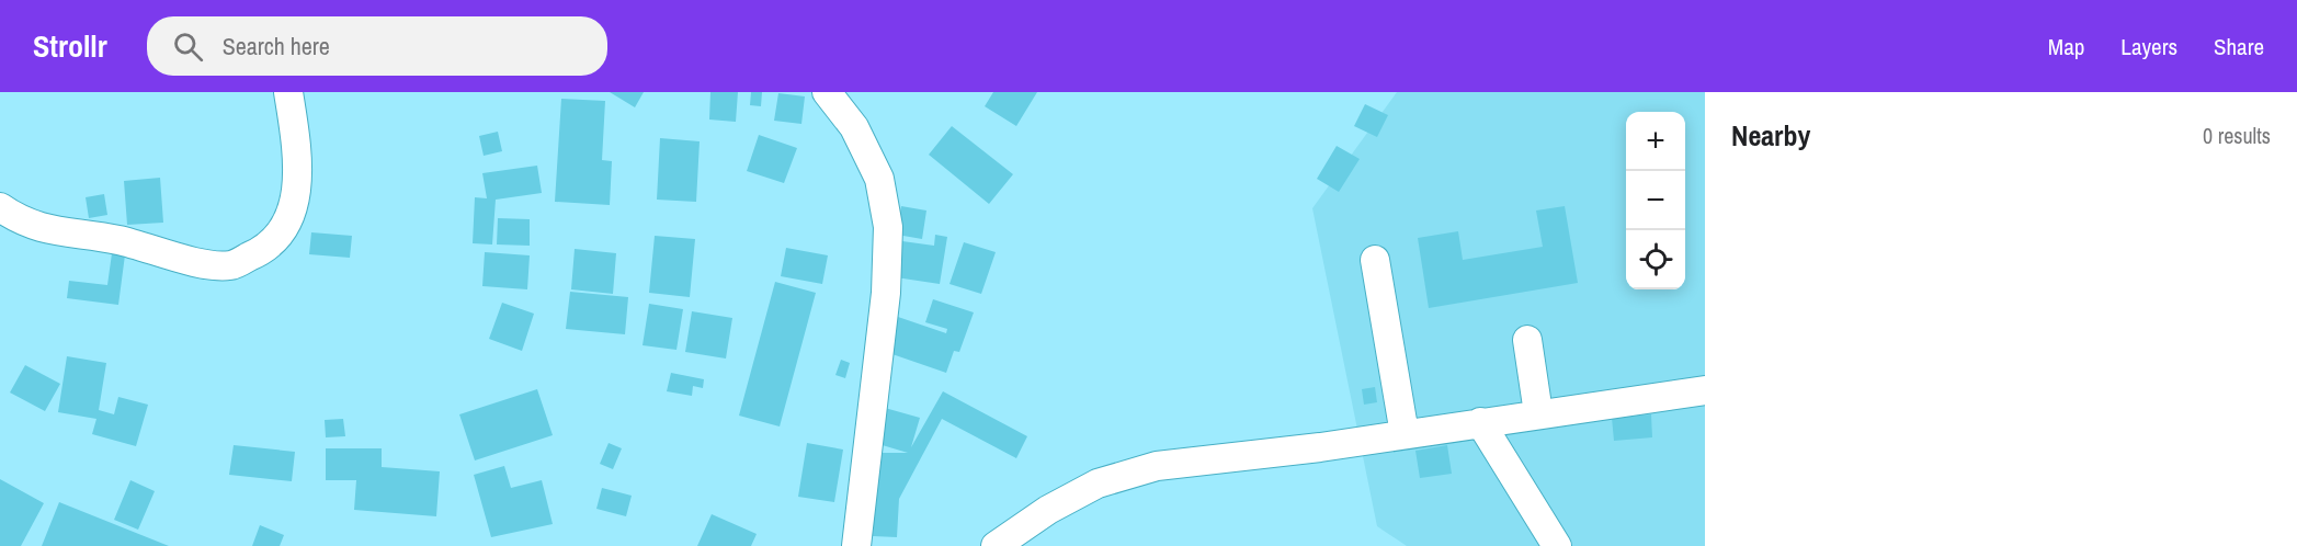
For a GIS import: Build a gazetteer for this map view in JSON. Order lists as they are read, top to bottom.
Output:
{
  "page": {
    "header": "Strollr",
    "search": "Search here",
    "nav": ["Map", "Layers", "Share"],
    "heading": ["Nearby", "0 results"],
    "map_buttons": ["+", "−"]
  }
}
